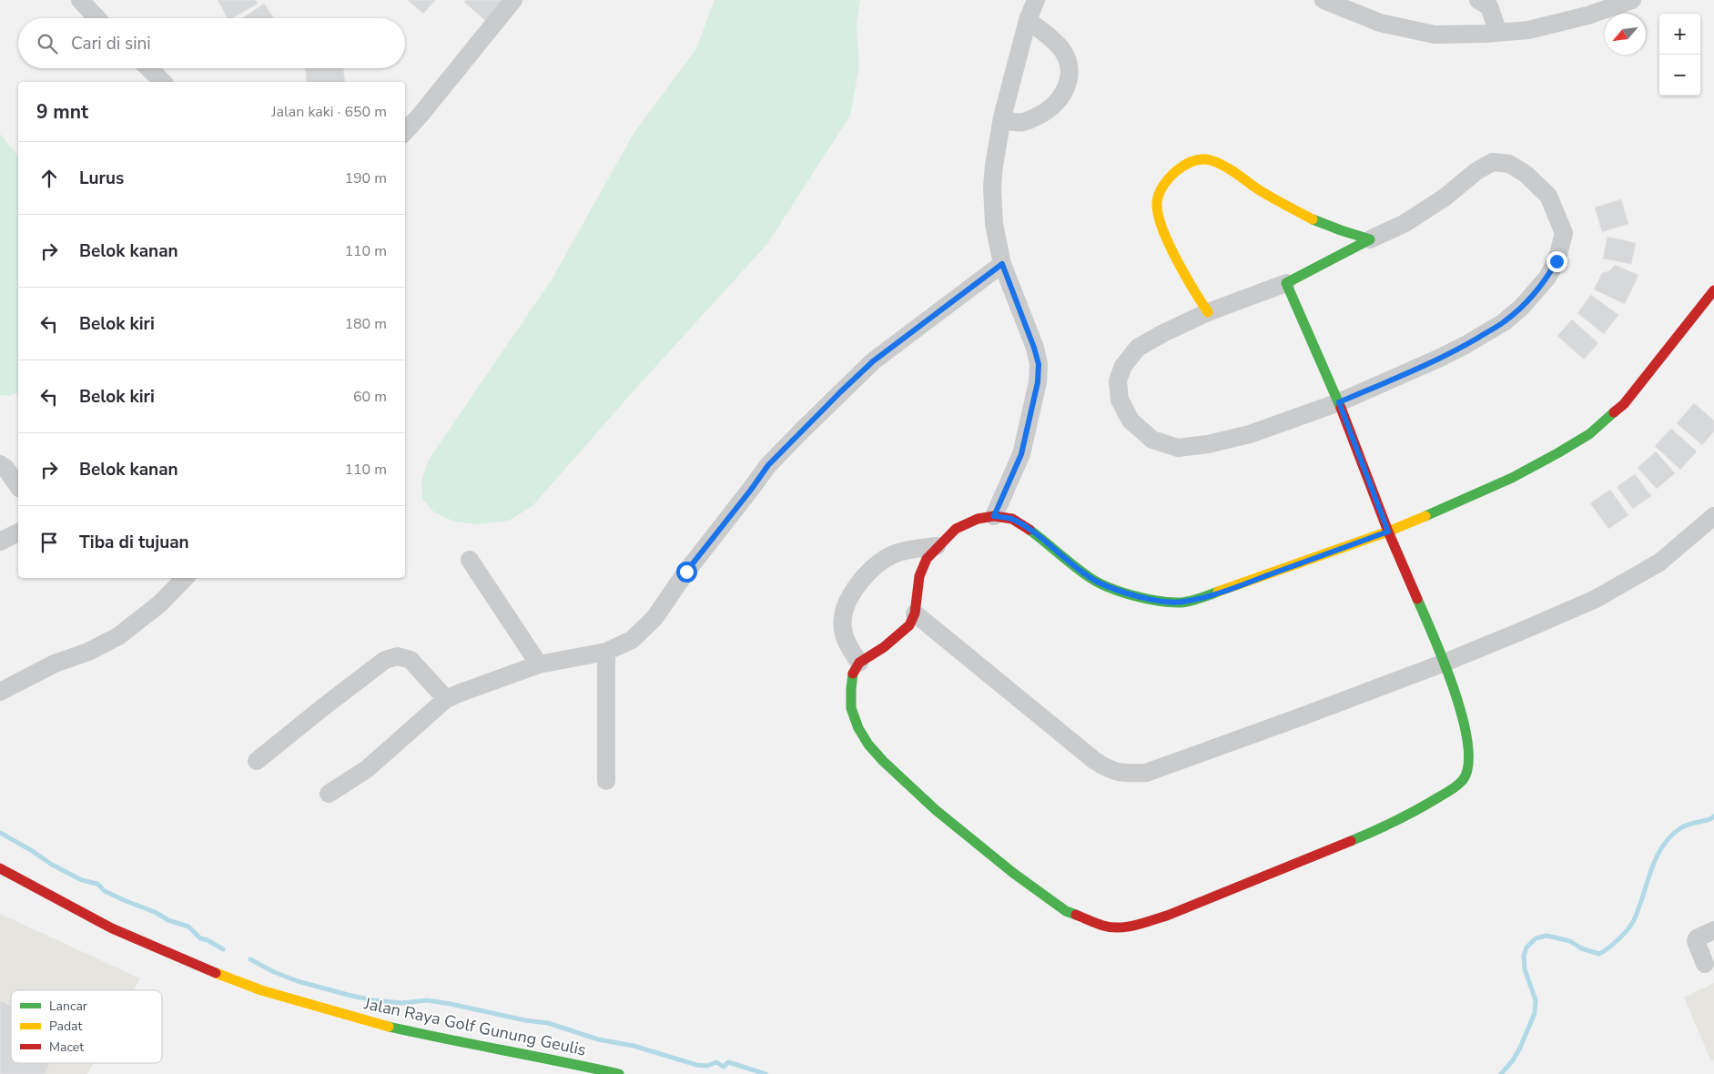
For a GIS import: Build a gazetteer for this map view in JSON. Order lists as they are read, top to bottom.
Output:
{
  "streets": {
    "street": ["Jalan Raya Golf Gunung Geulis"]
  },
  "legend": ["Lancar", "Padat", "Macet"],
  "north": "bottom left",
  "page": {
    "map_buttons": ["+", "−"],
    "search": "Cari di sini",
    "heading": ["9 mnt", "Jalan kaki · 650 m"],
    "list": [
      ["Lurus", "190 m"],
      ["Belok kanan", "110 m"],
      ["Belok kiri", "180 m"],
      ["Belok kiri", "60 m"],
      ["Belok kanan", "110 m"],
      "Tiba di tujuan"
    ]
  }
}
